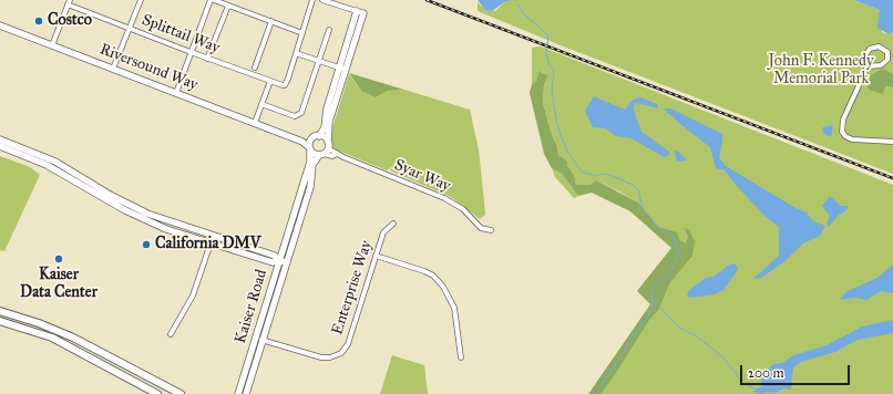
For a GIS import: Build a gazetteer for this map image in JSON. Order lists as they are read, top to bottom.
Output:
{
  "streets": {
    "street": [
      "Splittail Way",
      "Riversound Way",
      "Syar Way",
      "Enterprise Way",
      "Kaiser Road"
    ]
  },
  "crossings": [
    ["Riversound Way", "Syar Way"],
    ["Riversound Way", "Kaiser Road"],
    ["Syar Way", "Kaiser Road"],
    ["Enterprise Way", "Kaiser Road"]
  ],
  "parks": ["John F. Kennedy Memorial Park"],
  "places": ["Costco", "California DMV", "Kaiser Data Center"],
  "scale_bar": "200 m"
}
